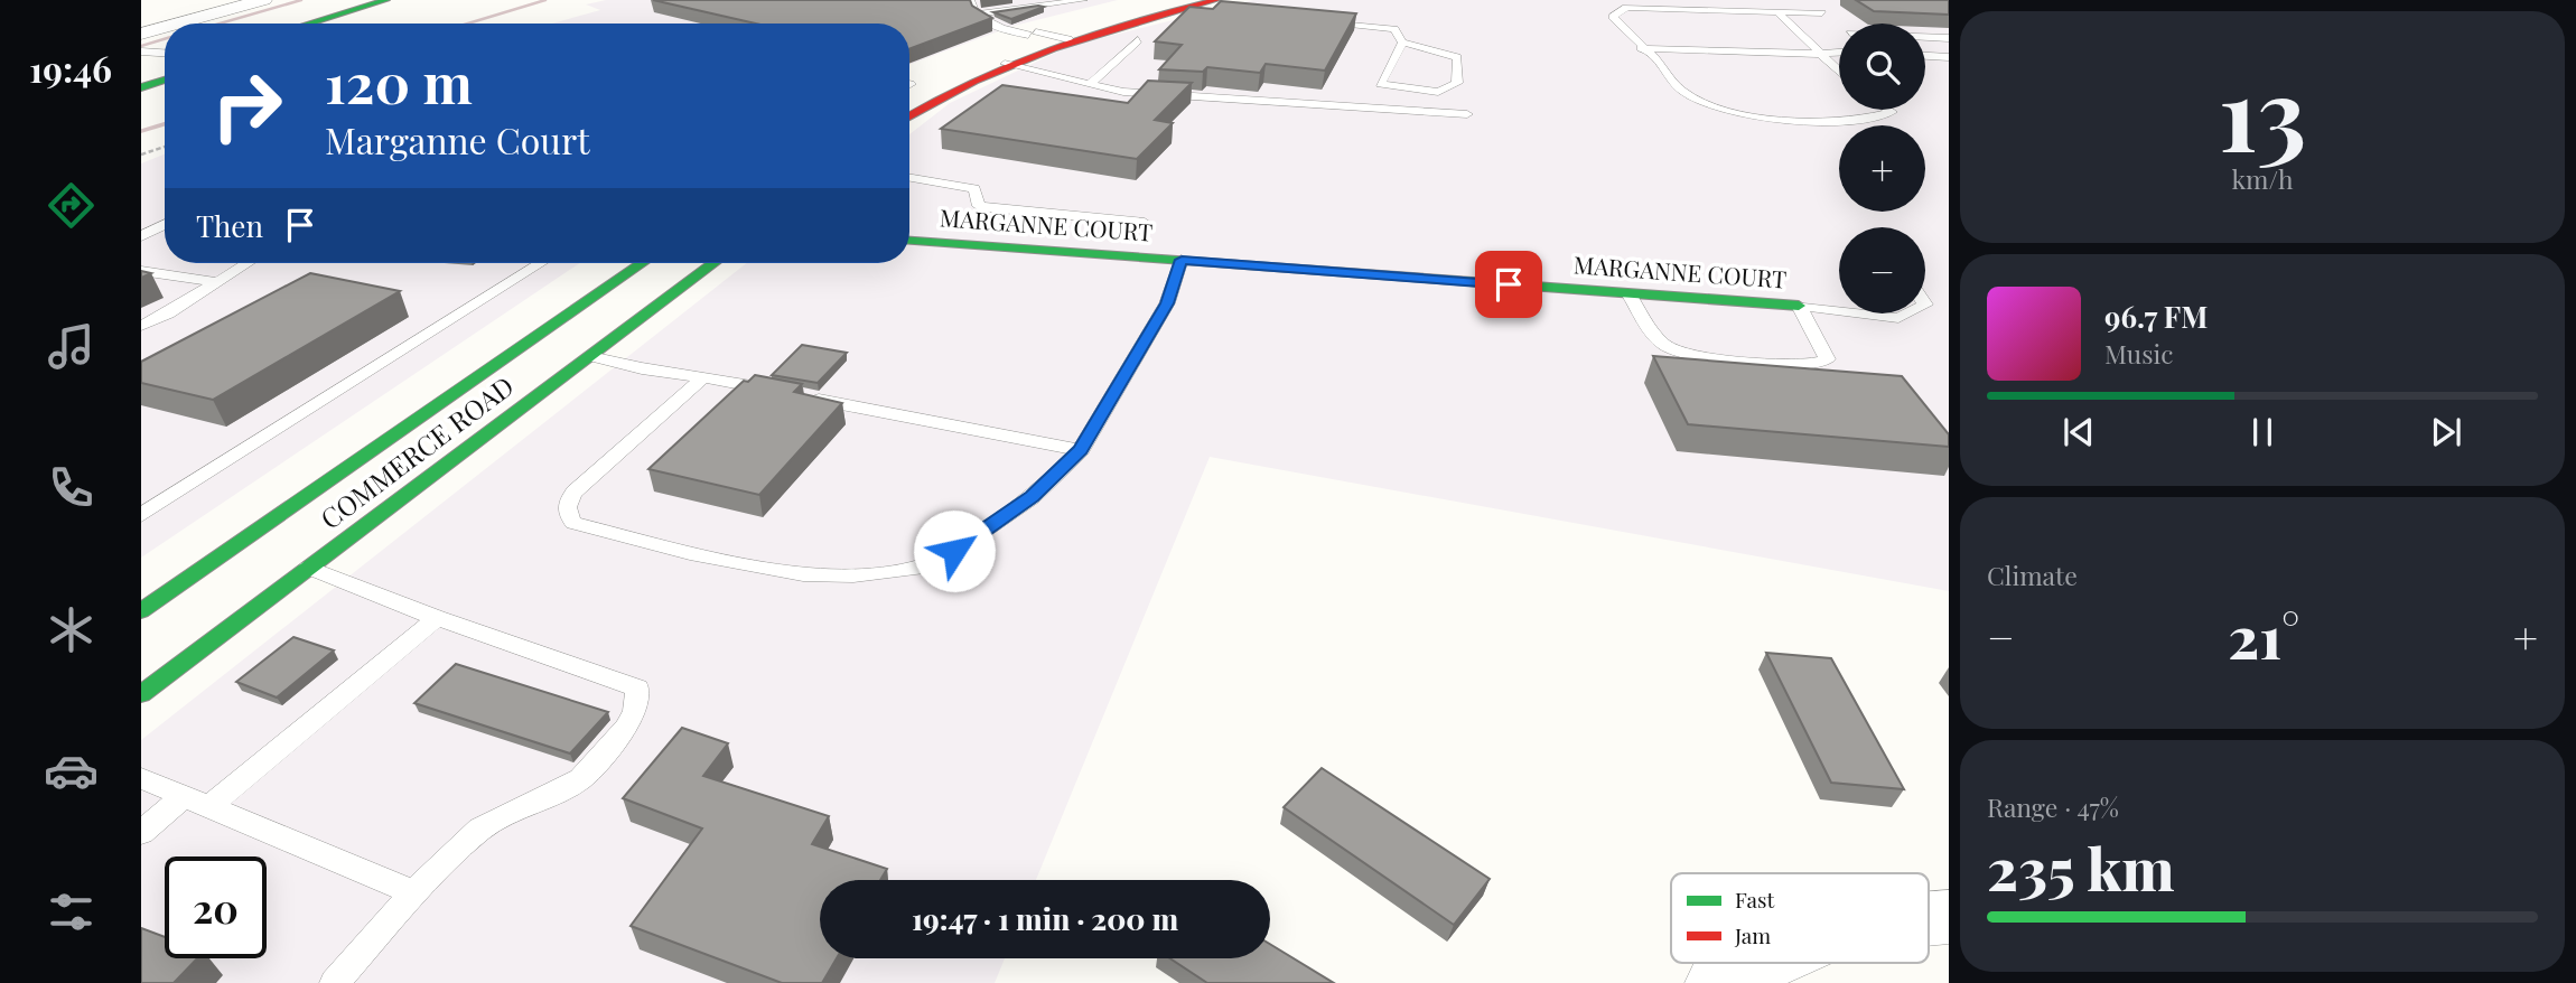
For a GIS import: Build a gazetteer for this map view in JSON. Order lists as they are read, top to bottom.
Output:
{
  "streets": {
    "main road": ["MARGANNE COURT", "COMMERCE ROAD"]
  },
  "legend": ["Fast", "Jam"],
  "page": {
    "tabs": "19:46",
    "tile": [
      ["13", "km/h"],
      "Climate",
      ["Range · 47%", "235 km"]
    ],
    "map_buttons": ["+", "−"],
    "turn": ["120 m", "Marganne Court"],
    "then": "Then",
    "song": ["96.7 FM", "Music"],
    "heat": ["−", "21°", "+"],
    "limit": "20",
    "trip": "19:47 · 1 min · 200 m"
  }
}
